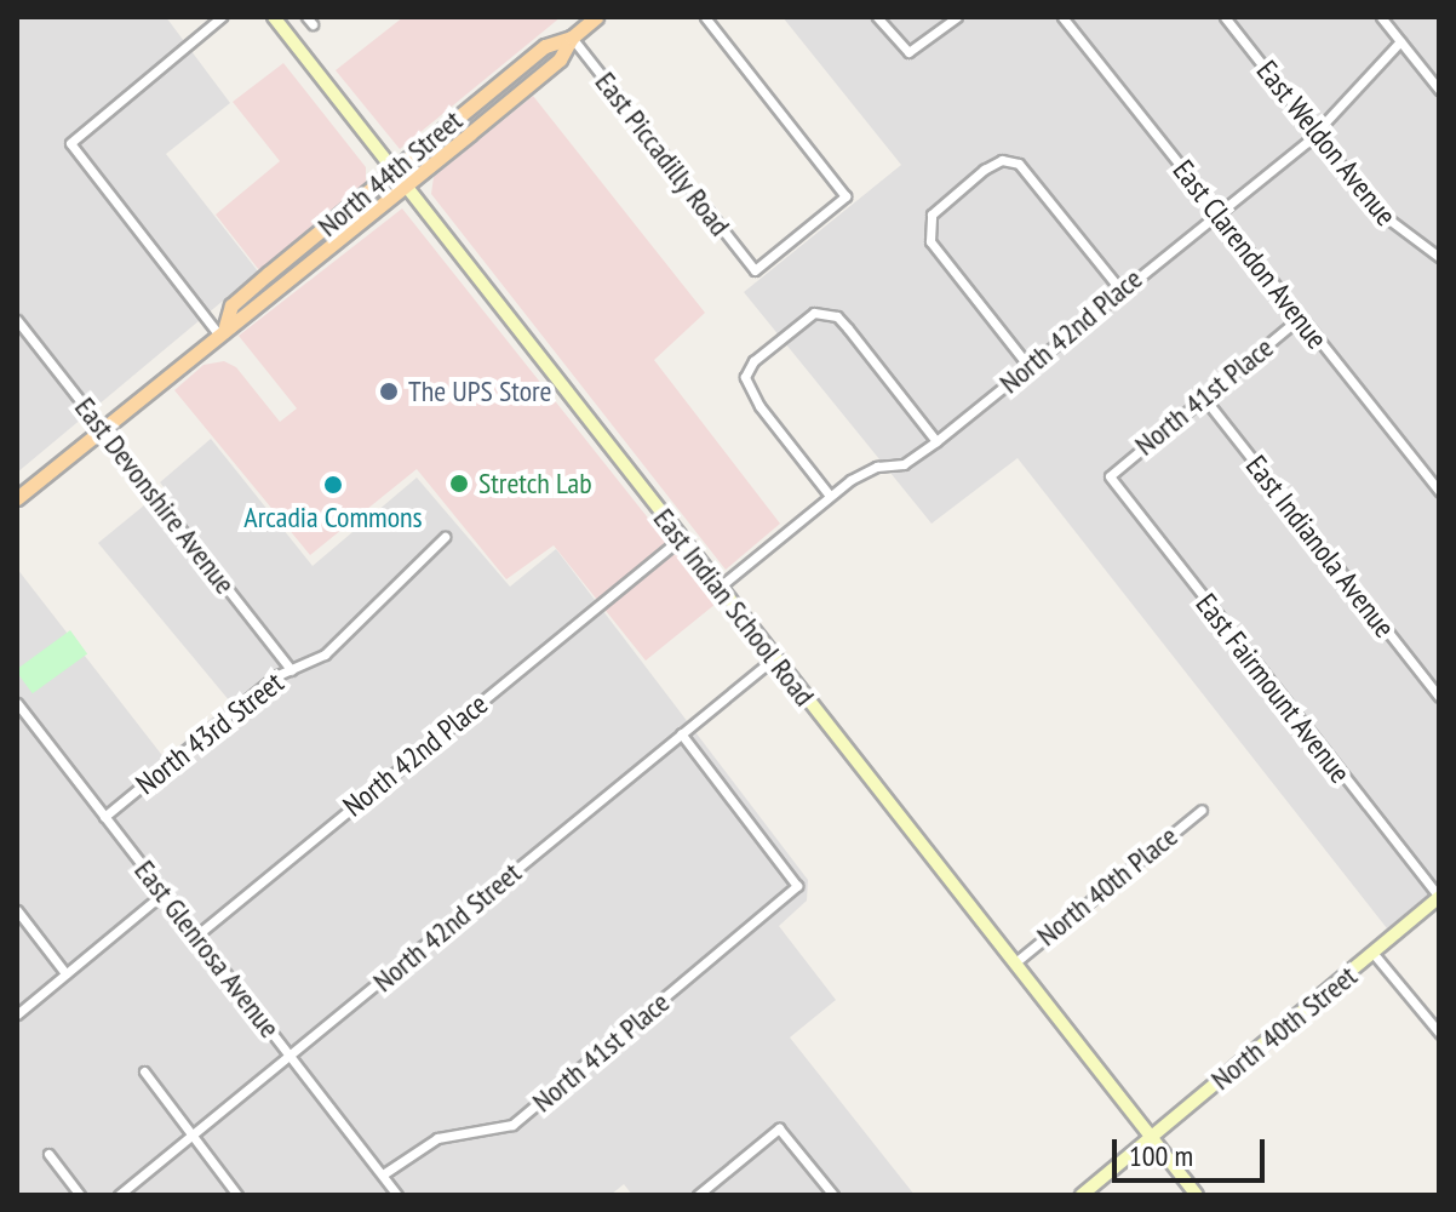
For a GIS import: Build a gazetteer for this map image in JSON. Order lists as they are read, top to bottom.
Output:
{
  "streets": {
    "main road": ["North 44th Street", "East Indian School Road", "North 40th Street"],
    "street": [
      "East Weldon Avenue",
      "East Piccadilly Road",
      "East Clarendon Avenue",
      "North 42nd Place",
      "North 41st Place",
      "East Devonshire Avenue",
      "East Indianola Avenue",
      "East Fairmount Avenue",
      "North 43rd Street",
      "North 40th Place",
      "North 42nd Street",
      "East Glenrosa Avenue"
    ]
  },
  "crossings": [
    ["East Weldon Avenue", "North 42nd Place"],
    ["East Piccadilly Road", "North 44th Street"],
    ["North 44th Street", "East Devonshire Avenue"],
    ["North 44th Street", "East Indian School Road"],
    ["East Clarendon Avenue", "North 42nd Place"],
    ["East Clarendon Avenue", "North 41st Place"],
    ["North 42nd Place", "East Indian School Road"],
    ["North 42nd Place", "East Glenrosa Avenue"],
    ["North 41st Place", "East Indianola Avenue"],
    ["North 41st Place", "East Fairmount Avenue"],
    ["North 41st Place", "North 42nd Street"],
    ["North 41st Place", "East Glenrosa Avenue"],
    ["East Devonshire Avenue", "North 43rd Street"],
    ["East Indian School Road", "North 40th Place"],
    ["East Indian School Road", "North 42nd Street"],
    ["East Indian School Road", "North 40th Street"],
    ["East Fairmount Avenue", "North 40th Street"],
    ["North 43rd Street", "East Glenrosa Avenue"],
    ["North 42nd Street", "East Glenrosa Avenue"]
  ],
  "places": ["The UPS Store", "Stretch Lab", "Arcadia Commons"],
  "scale_bar": "100 m"
}
